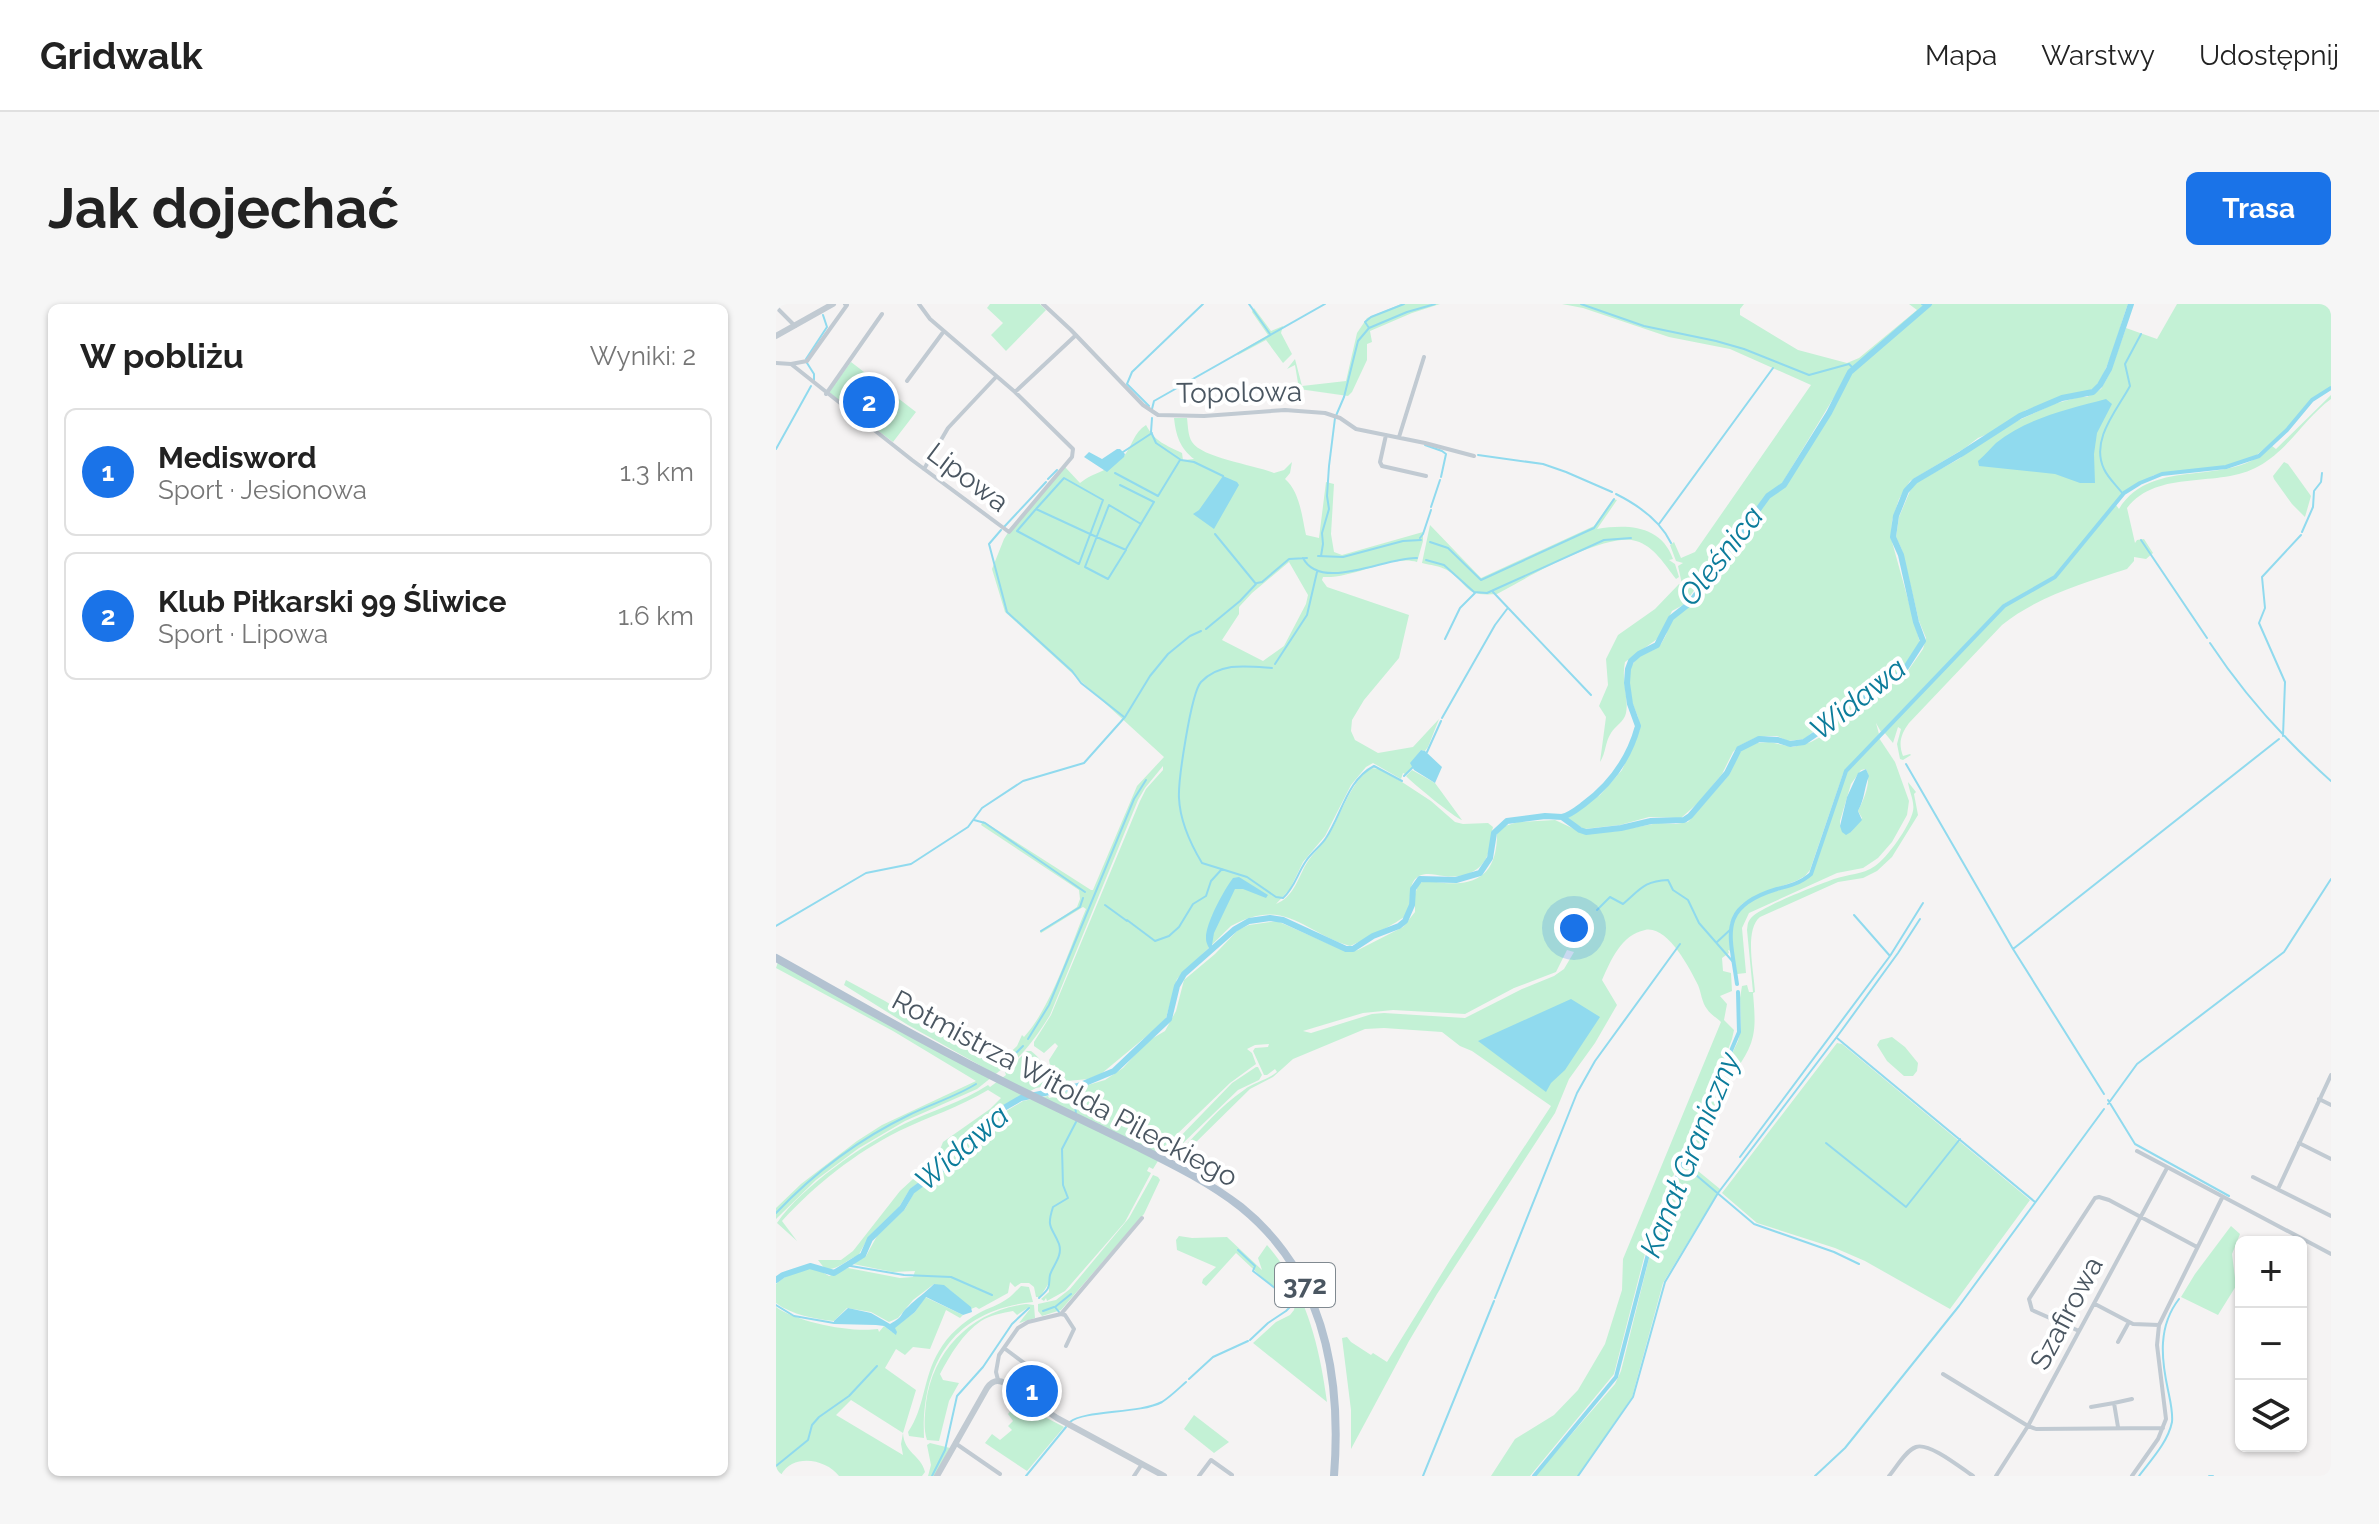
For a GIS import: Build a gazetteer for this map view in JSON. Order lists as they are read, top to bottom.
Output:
{
  "streets": {
    "main road": ["Rotmistrza Witolda Pileckiego", "372"],
    "street": ["Topolowa", "Lipowa", "Szafirowa"]
  },
  "water": ["Oleśnica", "Widawa", "Kanał Graniczny"],
  "page": {
    "header": "Gridwalk",
    "nav": ["Mapa", "Warstwy", "Udostępnij"],
    "buttons": "Trasa",
    "title": "Jak dojechać",
    "heading": ["W pobliżu", "Wyniki: 2"],
    "pins": ["2", "1"],
    "list": [
      {
        "mark": "1",
        "name": "Medisword",
        "note": "Sport · Jesionowa",
        "value": "1.3 km"
      },
      {
        "mark": "2",
        "name": "Klub Piłkarski 99 Śliwice",
        "note": "Sport · Lipowa",
        "value": "1.6 km"
      }
    ],
    "map_buttons": ["+", "−"]
  }
}
